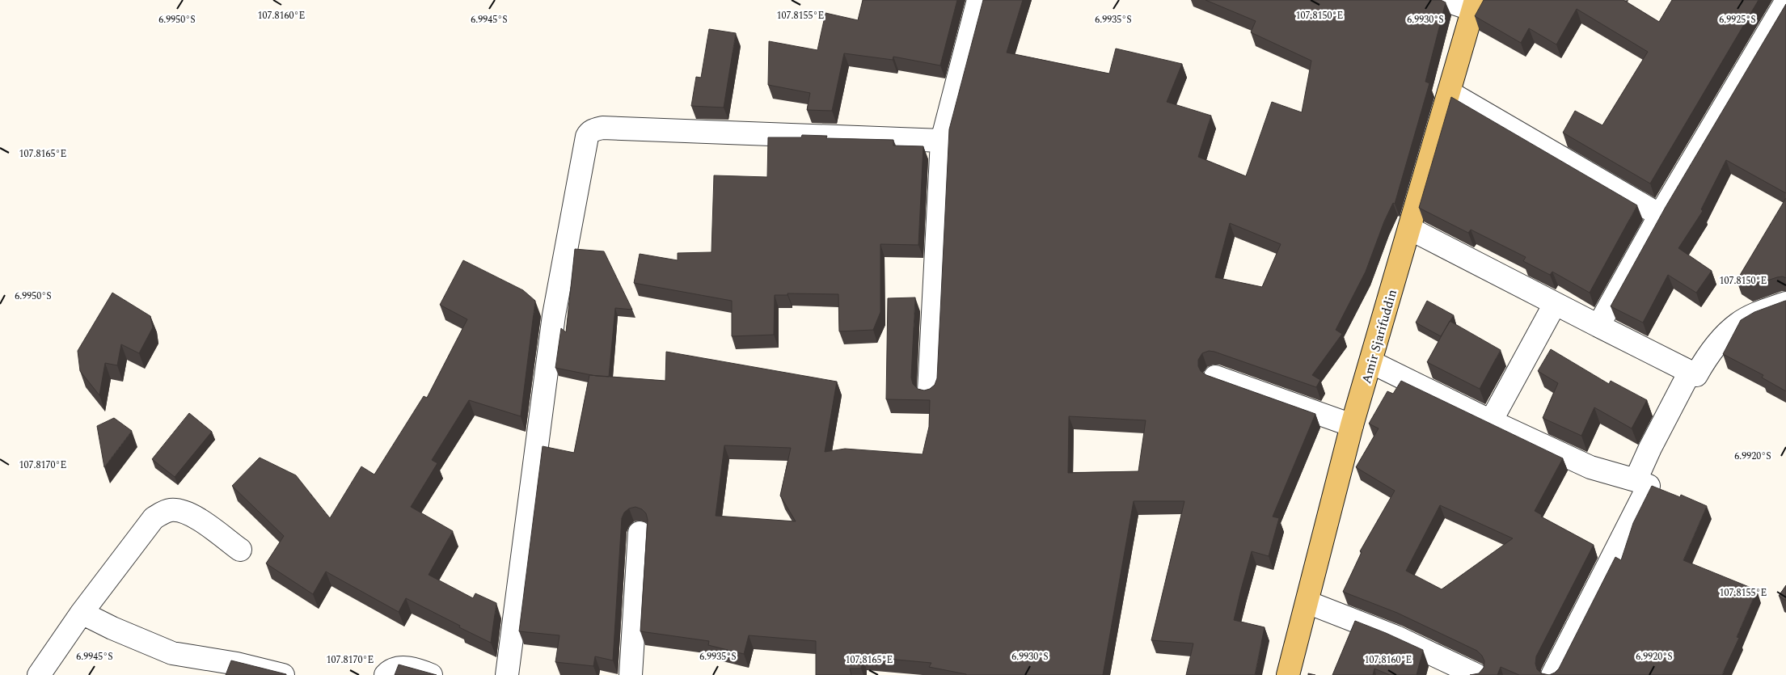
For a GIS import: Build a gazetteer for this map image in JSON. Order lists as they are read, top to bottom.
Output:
{
  "streets": {
    "main road": ["Amir Sjarifuddin"]
  },
  "coordinates": [
    "107.8160°E",
    "107.8155°E",
    "107.8150°E",
    "6.9945°S",
    "6.9935°S",
    "6.9925°S",
    "6.9950°S",
    "6.9930°S",
    "107.8165°E",
    "6.9920°S",
    "107.8170°E"
  ]
}
